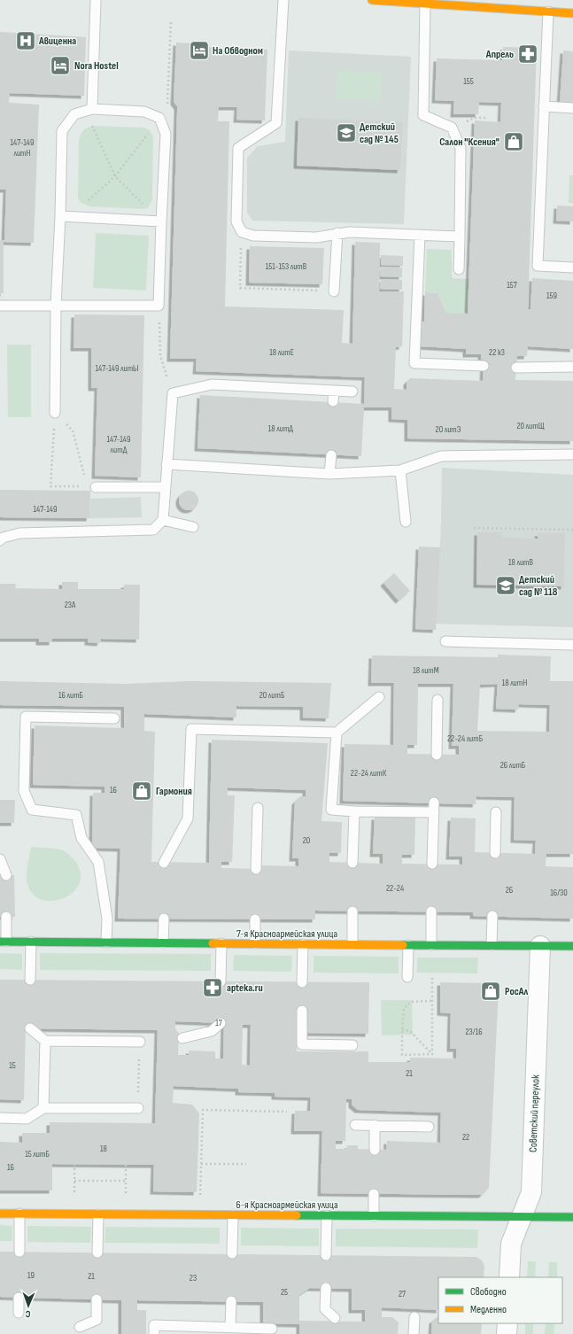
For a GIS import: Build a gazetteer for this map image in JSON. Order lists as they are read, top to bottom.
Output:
{
  "streets": {
    "street": ["7-я Красноармейская улица", "Советский переулок", "6-я Красноармейская улица"]
  },
  "crossings": [
    ["7-я Красноармейская улица", "Советский переулок"],
    ["Советский переулок", "6-я Красноармейская улица"]
  ],
  "places": {
    "hospital": ["Авиценна"],
    "hotel": ["На Обводном", "Nora Hostel"],
    "pharmacy": ["Апрель", "apteka.ru"],
    "school or university": ["Детский сад № 145", "Детский сад № 118"],
    "shop": ["Салон \"Ксения\"", "Гармония", "РосАл"]
  },
  "house_numbers": [
    "155",
    "147-149 литН",
    "151-153 литВ",
    "157",
    "159",
    "18 литЕ",
    "22 к3",
    "147-149 литЫ",
    "20 литЩ",
    "18 литД",
    "20 литЭ",
    "147-149 литД",
    "147-149",
    "18 литВ",
    "23А",
    "18 литМ",
    "18 литН",
    "16 литБ",
    "20 литБ",
    "22-24 литБ",
    "26 литБ",
    "22-24 литК",
    "16",
    "20",
    "22-24",
    "26",
    "16/30",
    "17",
    "23/16",
    "15",
    "21",
    "22",
    "18",
    "15 литБ",
    "16",
    "19",
    "21",
    "23",
    "25",
    "27"
  ],
  "legend": ["Свободно", "Медленно"],
  "north": "bottom"
}
